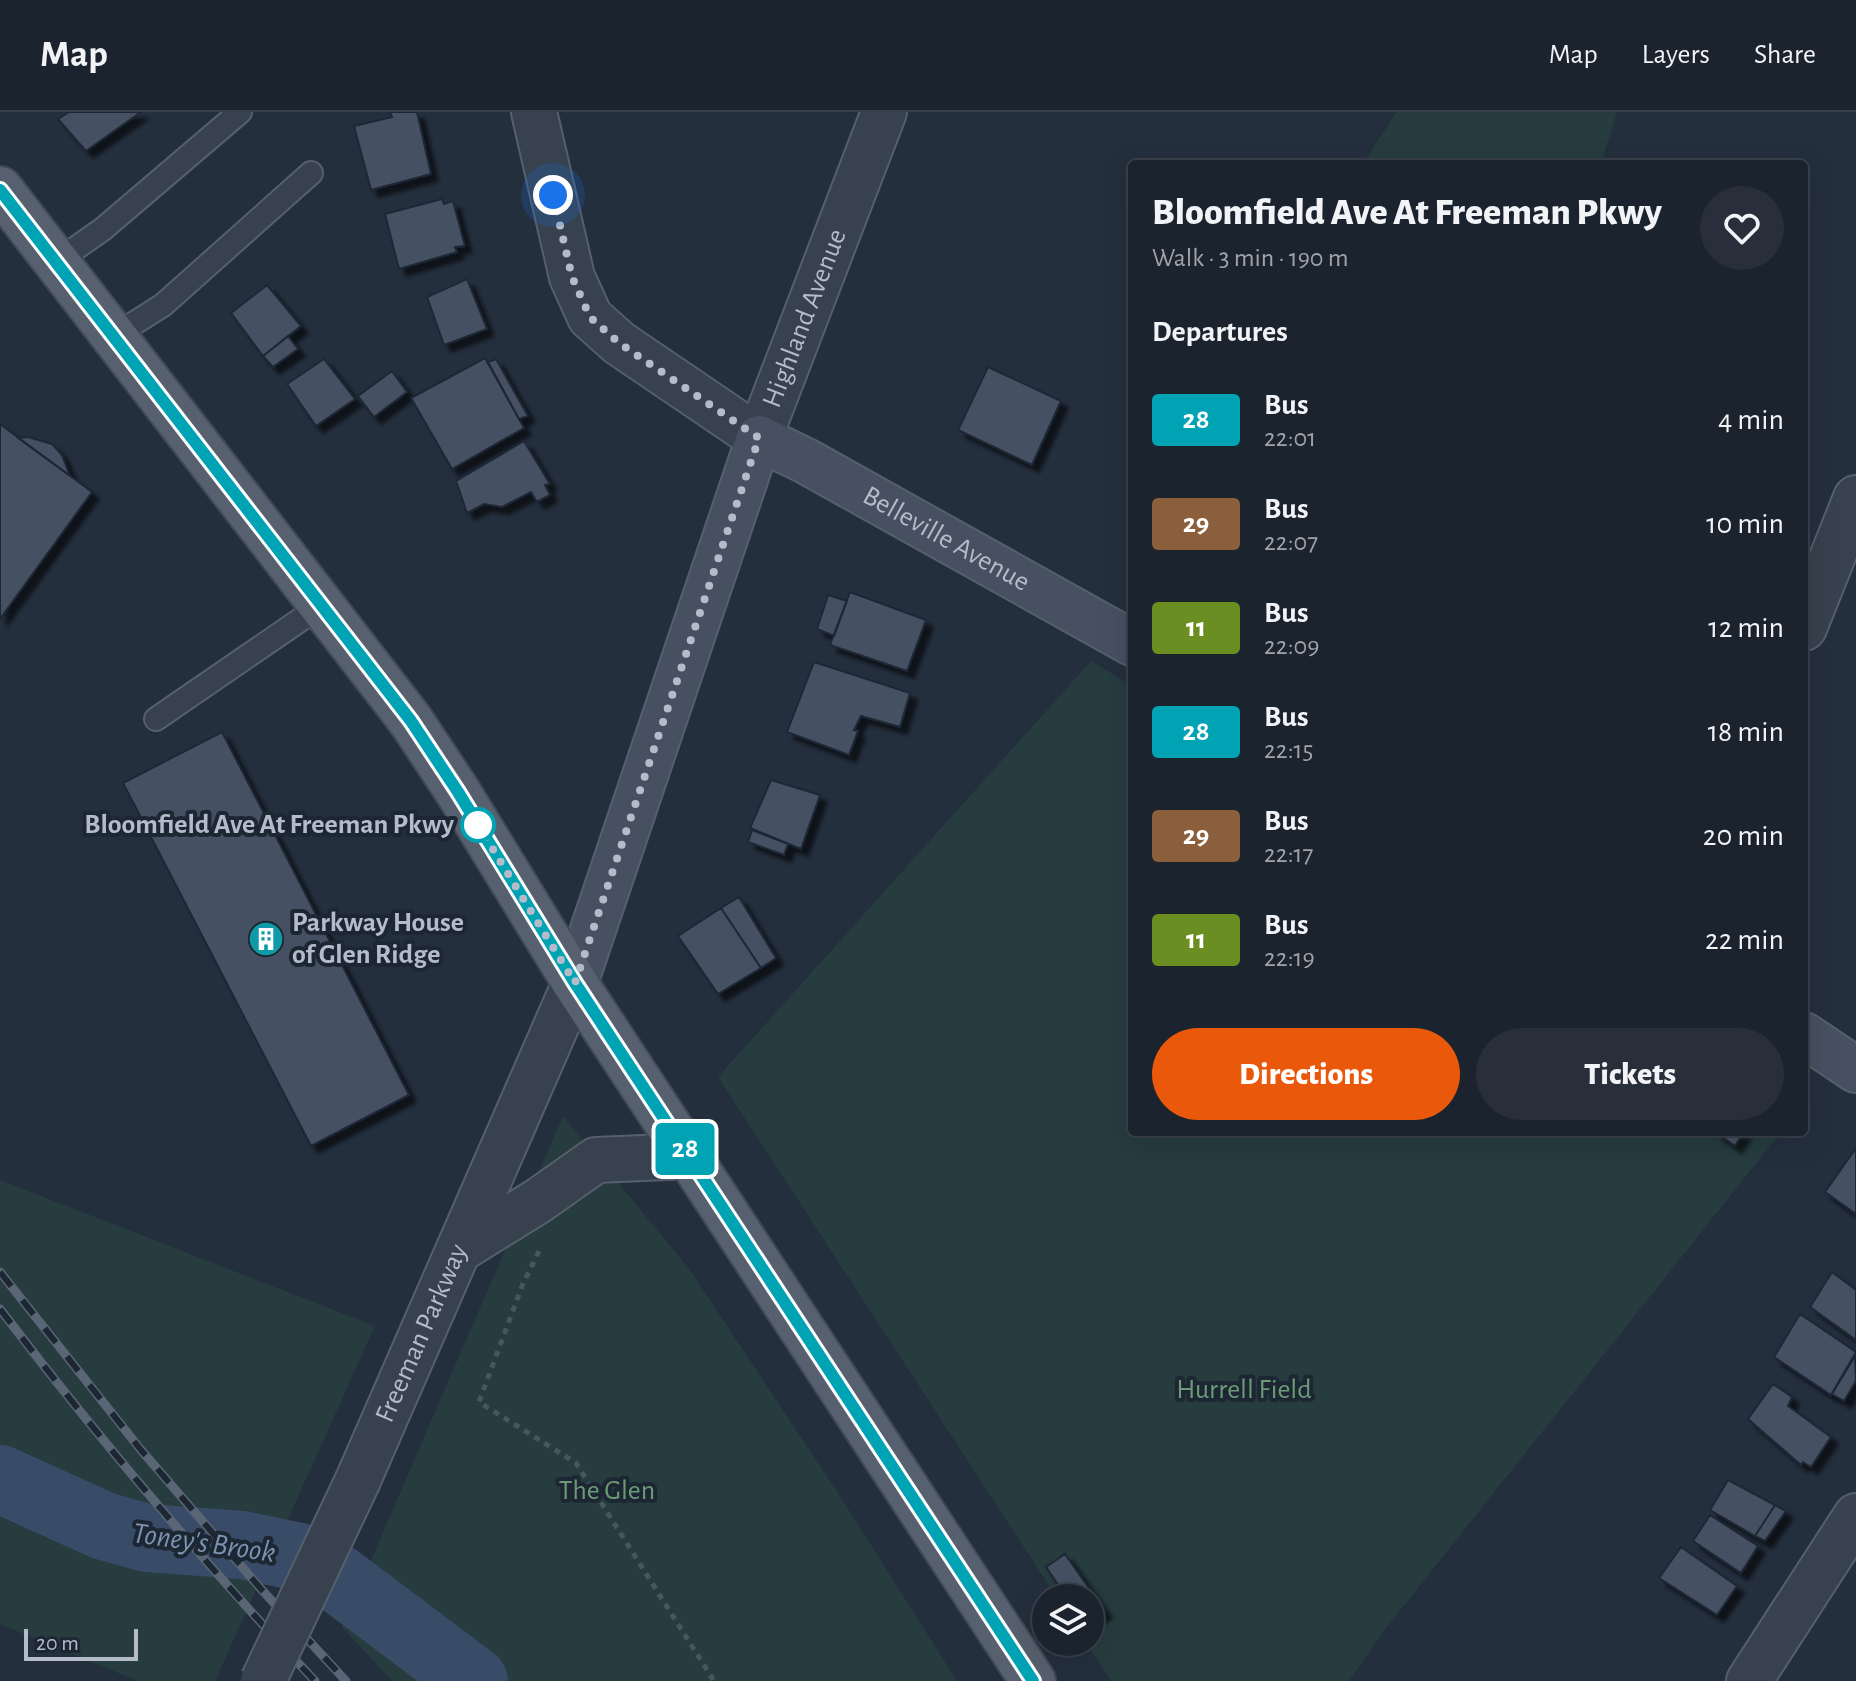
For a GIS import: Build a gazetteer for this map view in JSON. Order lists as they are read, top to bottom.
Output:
{
  "streets": {
    "main road": ["Highland Avenue", "Belleville Avenue"],
    "street": ["Freeman Parkway"]
  },
  "crossings": [
    ["Highland Avenue", "Belleville Avenue"],
    ["Highland Avenue", "Freeman Parkway"]
  ],
  "water": ["Toney's Brook"],
  "parks": ["Hurrell Field", "The Glen"],
  "places": {
    "other": ["Bloomfield Ave At Freeman Pkwy"],
    "building": ["Parkway House of Glen Ridge"]
  },
  "lines": ["bus line 28"],
  "scale_bar": "20 m",
  "page": {
    "header": "Map",
    "nav": ["Map", "Layers", "Share"],
    "on_map": "28",
    "heading": [
      ["Bloomfield Ave At Freeman Pkwy", "Walk · 3 min · 190 m"],
      "Departures"
    ],
    "list": [
      {
        "mark": "28",
        "name": "Bus",
        "note": "22:01",
        "value": "4 min"
      },
      {
        "mark": "29",
        "name": "Bus",
        "note": "22:07",
        "value": "10 min"
      },
      {
        "mark": "11",
        "name": "Bus",
        "note": "22:09",
        "value": "12 min"
      },
      {
        "mark": "28",
        "name": "Bus",
        "note": "22:15",
        "value": "18 min"
      },
      {
        "mark": "29",
        "name": "Bus",
        "note": "22:17",
        "value": "20 min"
      },
      {
        "mark": "11",
        "name": "Bus",
        "note": "22:19",
        "value": "22 min"
      }
    ],
    "buttons": ["Directions", "Tickets"],
    "scale": "20 m"
  }
}
